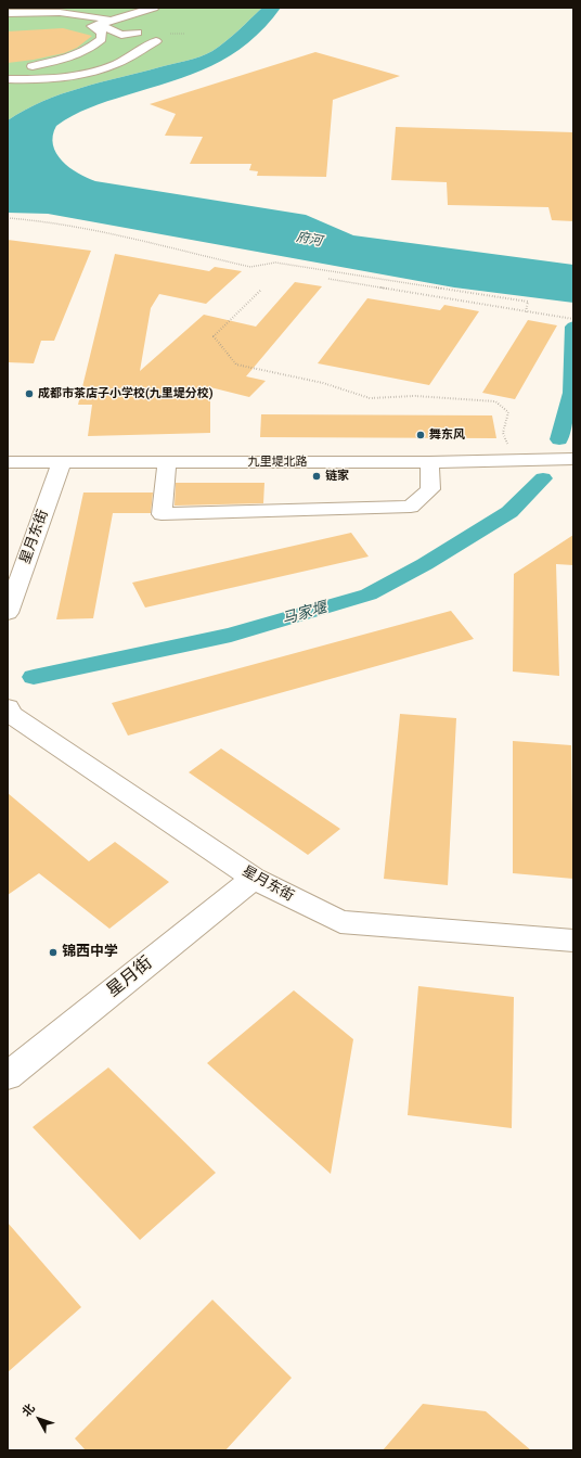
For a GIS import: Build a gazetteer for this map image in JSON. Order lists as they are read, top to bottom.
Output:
{
  "streets": {
    "street": ["九里堤北路", "星月东街", "星月街"]
  },
  "crossings": [
    ["九里堤北路", "星月东街"],
    ["星月东街", "星月街"]
  ],
  "water": ["府河", "马家堰"],
  "places": [
    "成都市茶店子小学校(九里堤分校)",
    "舞东风",
    "链家",
    "锦西中学"
  ],
  "north": "top left"
}
